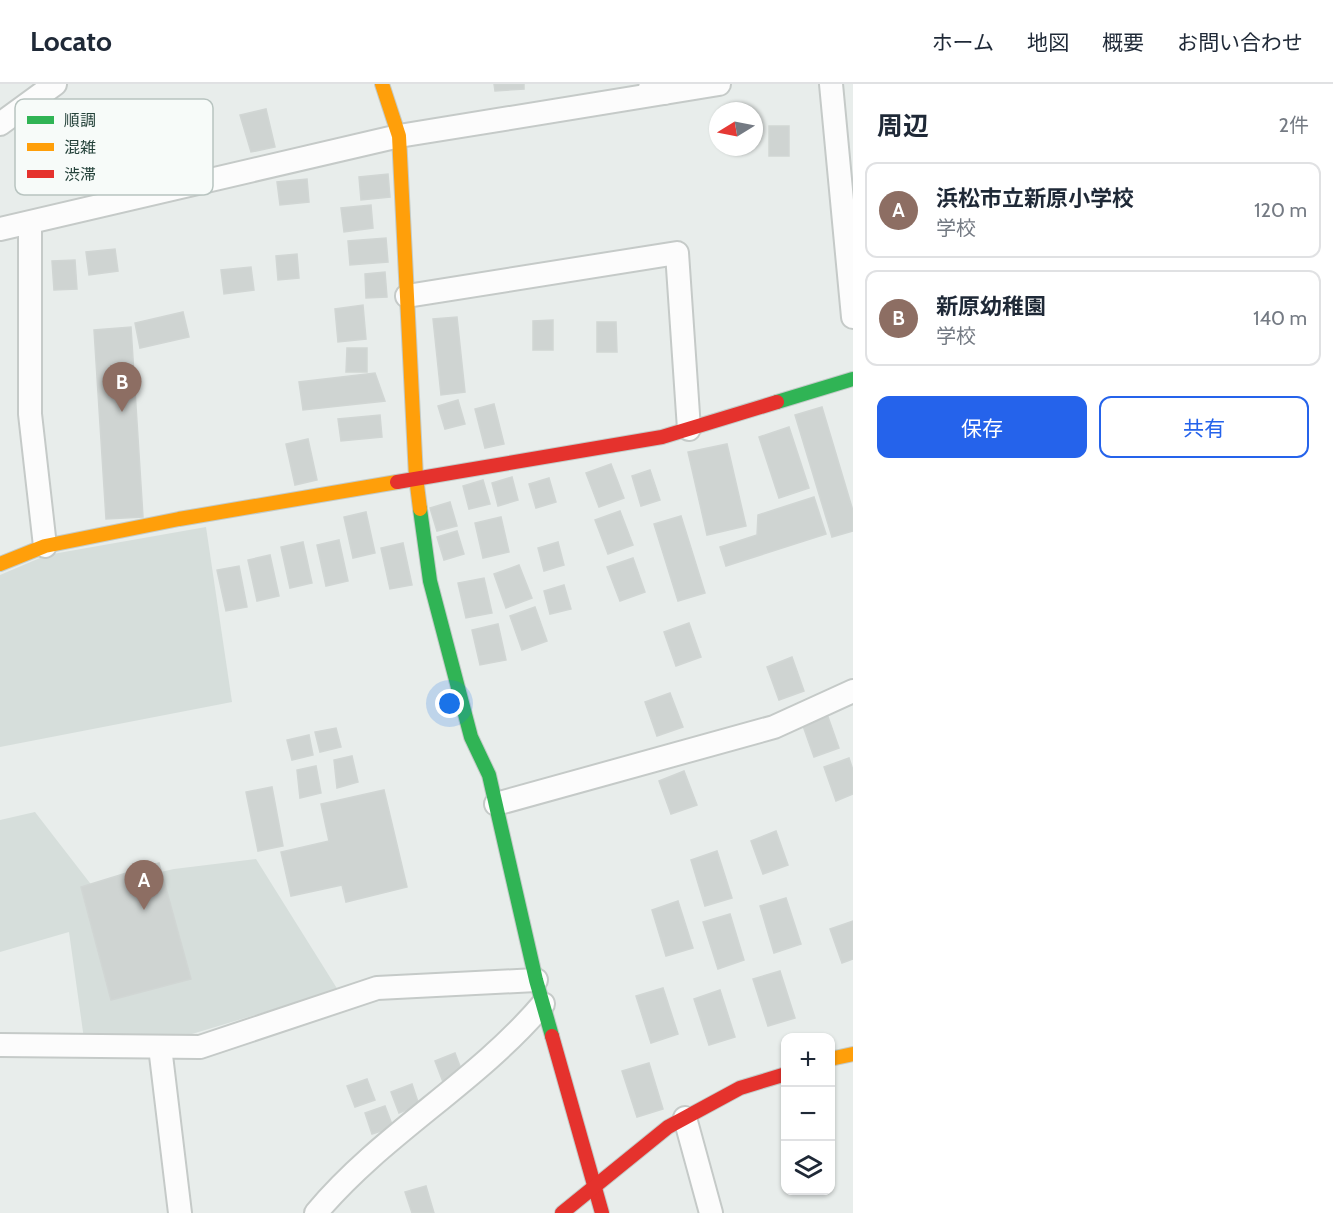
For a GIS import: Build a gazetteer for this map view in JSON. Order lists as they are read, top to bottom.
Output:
{
  "legend": ["順調", "混雑", "渋滞"],
  "north": "left",
  "page": {
    "header": "Locato",
    "nav": [
      "ホーム",
      "地図",
      "概要",
      "お問い合わせ"
    ],
    "heading": ["周辺", "2件"],
    "list": [
      {
        "mark": "A",
        "name": "浜松市立新原小学校",
        "note": "学校",
        "value": "120 m"
      },
      {
        "mark": "B",
        "name": "新原幼稚園",
        "note": "学校",
        "value": "140 m"
      }
    ],
    "pins": ["B", "A"],
    "buttons": ["保存", "共有"],
    "map_buttons": ["+", "−"]
  }
}
